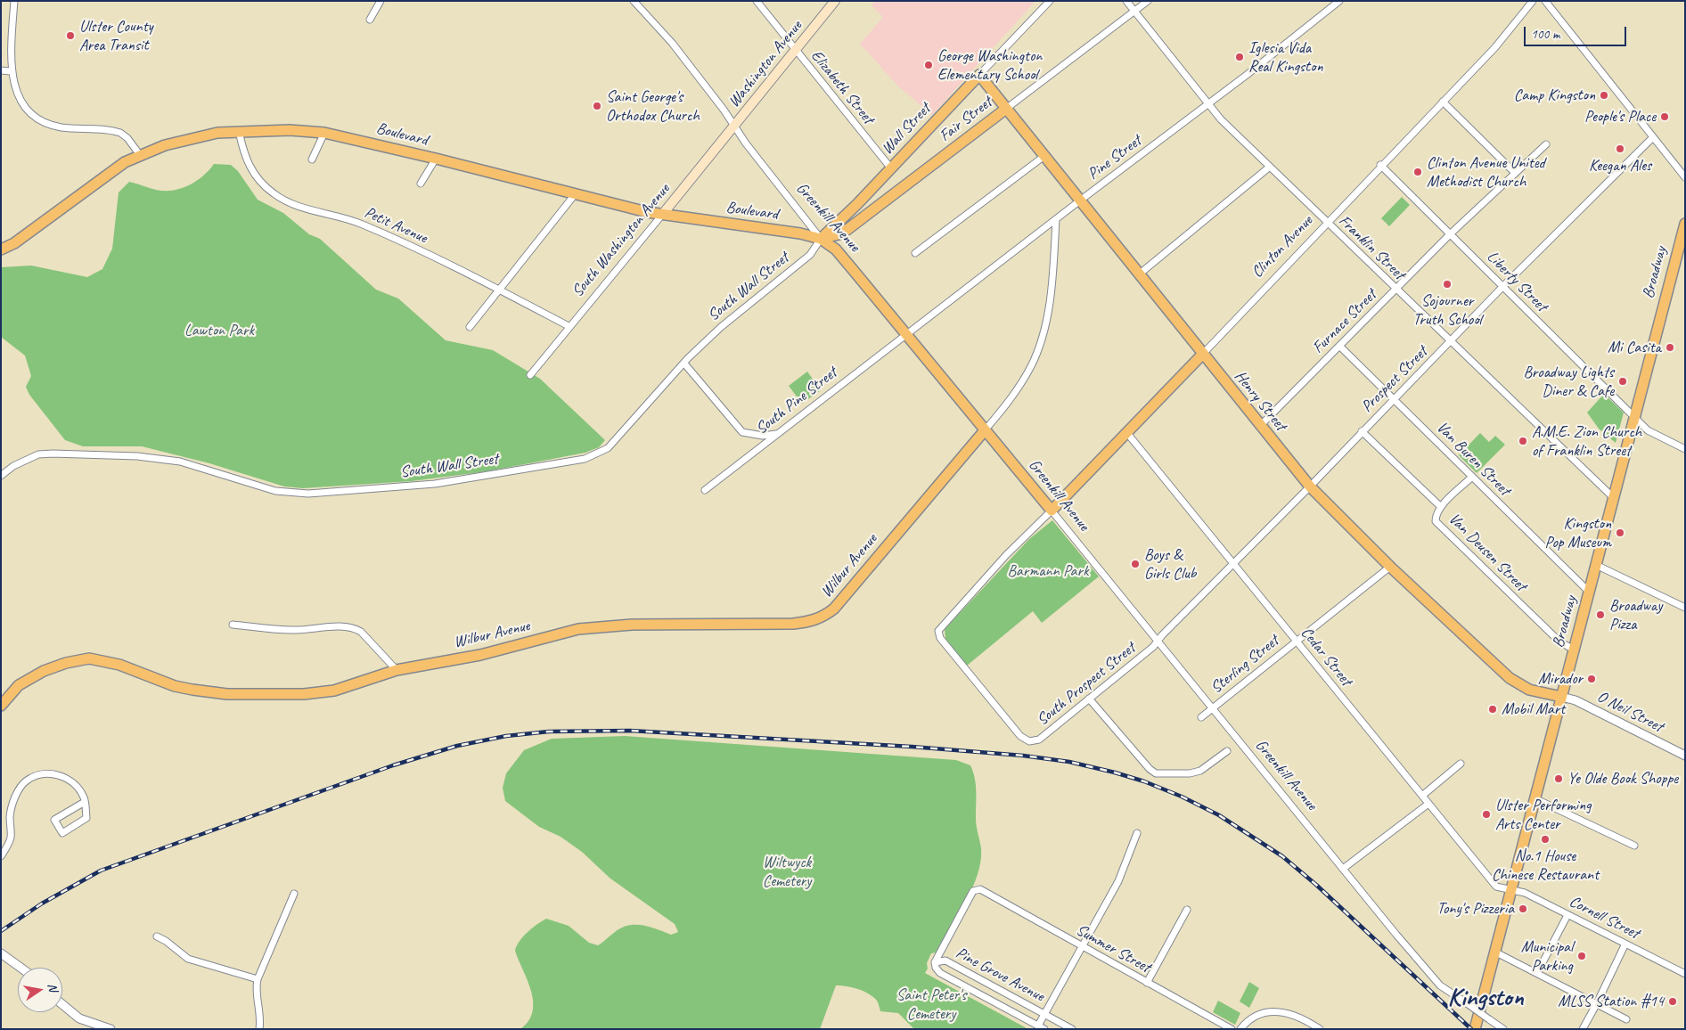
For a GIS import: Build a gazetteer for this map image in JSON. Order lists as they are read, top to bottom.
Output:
{
  "streets": {
    "main road": [
      "Washington Avenue",
      "Fair Street",
      "Wall Street",
      "Boulevard",
      "Greenkill Avenue",
      "South Washington Avenue",
      "Clinton Avenue",
      "Broadway",
      "Henry Street",
      "Wilbur Avenue"
    ],
    "street": [
      "Elizabeth Street",
      "Pine Street",
      "Petit Avenue",
      "Franklin Street",
      "Liberty Street",
      "South Wall Street",
      "Furnace Street",
      "Prospect Street",
      "South Pine Street",
      "Van Buren Street",
      "Van Deusen Street",
      "Cedar Street",
      "Sterling Street",
      "South Prospect Street",
      "O Neil Street",
      "Cornell Street",
      "Summer Street",
      "Pine Grove Avenue"
    ]
  },
  "crossings": [
    ["Washington Avenue", "Elizabeth Street"],
    ["Washington Avenue", "Greenkill Avenue"],
    ["Washington Avenue", "South Washington Avenue"],
    ["Elizabeth Street", "Wall Street"],
    ["Fair Street", "Wall Street"],
    ["Fair Street", "Boulevard"],
    ["Fair Street", "Greenkill Avenue"],
    ["Fair Street", "Franklin Street"],
    ["Fair Street", "South Wall Street"],
    ["Fair Street", "Henry Street"],
    ["Wall Street", "Boulevard"],
    ["Wall Street", "Greenkill Avenue"],
    ["Wall Street", "South Wall Street"],
    ["Wall Street", "Henry Street"],
    ["Boulevard", "Greenkill Avenue"],
    ["Boulevard", "Petit Avenue"],
    ["Boulevard", "South Washington Avenue"],
    ["Boulevard", "South Wall Street"],
    ["Pine Street", "Greenkill Avenue"],
    ["Pine Street", "Franklin Street"],
    ["Pine Street", "South Pine Street"],
    ["Pine Street", "Henry Street"],
    ["Greenkill Avenue", "South Washington Avenue"],
    ["Greenkill Avenue", "Clinton Avenue"],
    ["Greenkill Avenue", "South Wall Street"],
    ["Greenkill Avenue", "Prospect Street"],
    ["Greenkill Avenue", "South Pine Street"],
    ["Greenkill Avenue", "Wilbur Avenue"],
    ["Greenkill Avenue", "Sterling Street"],
    ["Greenkill Avenue", "South Prospect Street"],
    ["Petit Avenue", "South Washington Avenue"],
    ["Clinton Avenue", "Franklin Street"],
    ["Clinton Avenue", "Liberty Street"],
    ["Clinton Avenue", "Henry Street"],
    ["Clinton Avenue", "Cedar Street"],
    ["Clinton Avenue", "South Prospect Street"],
    ["Franklin Street", "Broadway"],
    ["Franklin Street", "Furnace Street"],
    ["Franklin Street", "Prospect Street"],
    ["Broadway", "Liberty Street"],
    ["Broadway", "Henry Street"],
    ["Broadway", "Van Buren Street"],
    ["Broadway", "Van Deusen Street"],
    ["Broadway", "Cedar Street"],
    ["Broadway", "O Neil Street"],
    ["Broadway", "Cornell Street"],
    ["Liberty Street", "Furnace Street"],
    ["Liberty Street", "Prospect Street"],
    ["Furnace Street", "Henry Street"],
    ["Furnace Street", "Van Buren Street"],
    ["Prospect Street", "Henry Street"],
    ["Prospect Street", "Van Buren Street"],
    ["Prospect Street", "Van Deusen Street"],
    ["Prospect Street", "Cedar Street"],
    ["Prospect Street", "South Prospect Street"],
    ["Henry Street", "Sterling Street"],
    ["Henry Street", "O Neil Street"],
    ["Cedar Street", "Sterling Street"],
    ["Cedar Street", "Cornell Street"],
    ["Summer Street", "Pine Grove Avenue"]
  ],
  "districts": ["Kingston"],
  "parks": [
    "Lawton Park",
    "Barmann Park",
    "Wiltwyck Cemetery",
    "Saint Peter's Cemetery"
  ],
  "places": [
    "Ulster County Area Transit",
    "Iglesia Vida Real Kingston",
    "George Washington Elementary School",
    "Camp Kingston",
    "Saint George's Orthodox Church",
    "People's Place",
    "Keegan Ales",
    "Clinton Avenue United Methodist Church",
    "Sojourner Truth School",
    "Mi Casita",
    "Broadway Lights Diner & Cafe",
    "A.M.E. Zion Church of Franklin Street",
    "Kingston Pop Museum",
    "Boys & Girls Club",
    "Broadway Pizza",
    "Mirador",
    "Mobil Mart",
    "Ye Olde Book Shoppe",
    "Ulster Performing Arts Center",
    "No.1 House Chinese Restaurant",
    "Tony's Pizzeria",
    "Municipal Parking",
    "MLSS Station #14"
  ],
  "scale_bar": "100 m",
  "north": "right"
}
